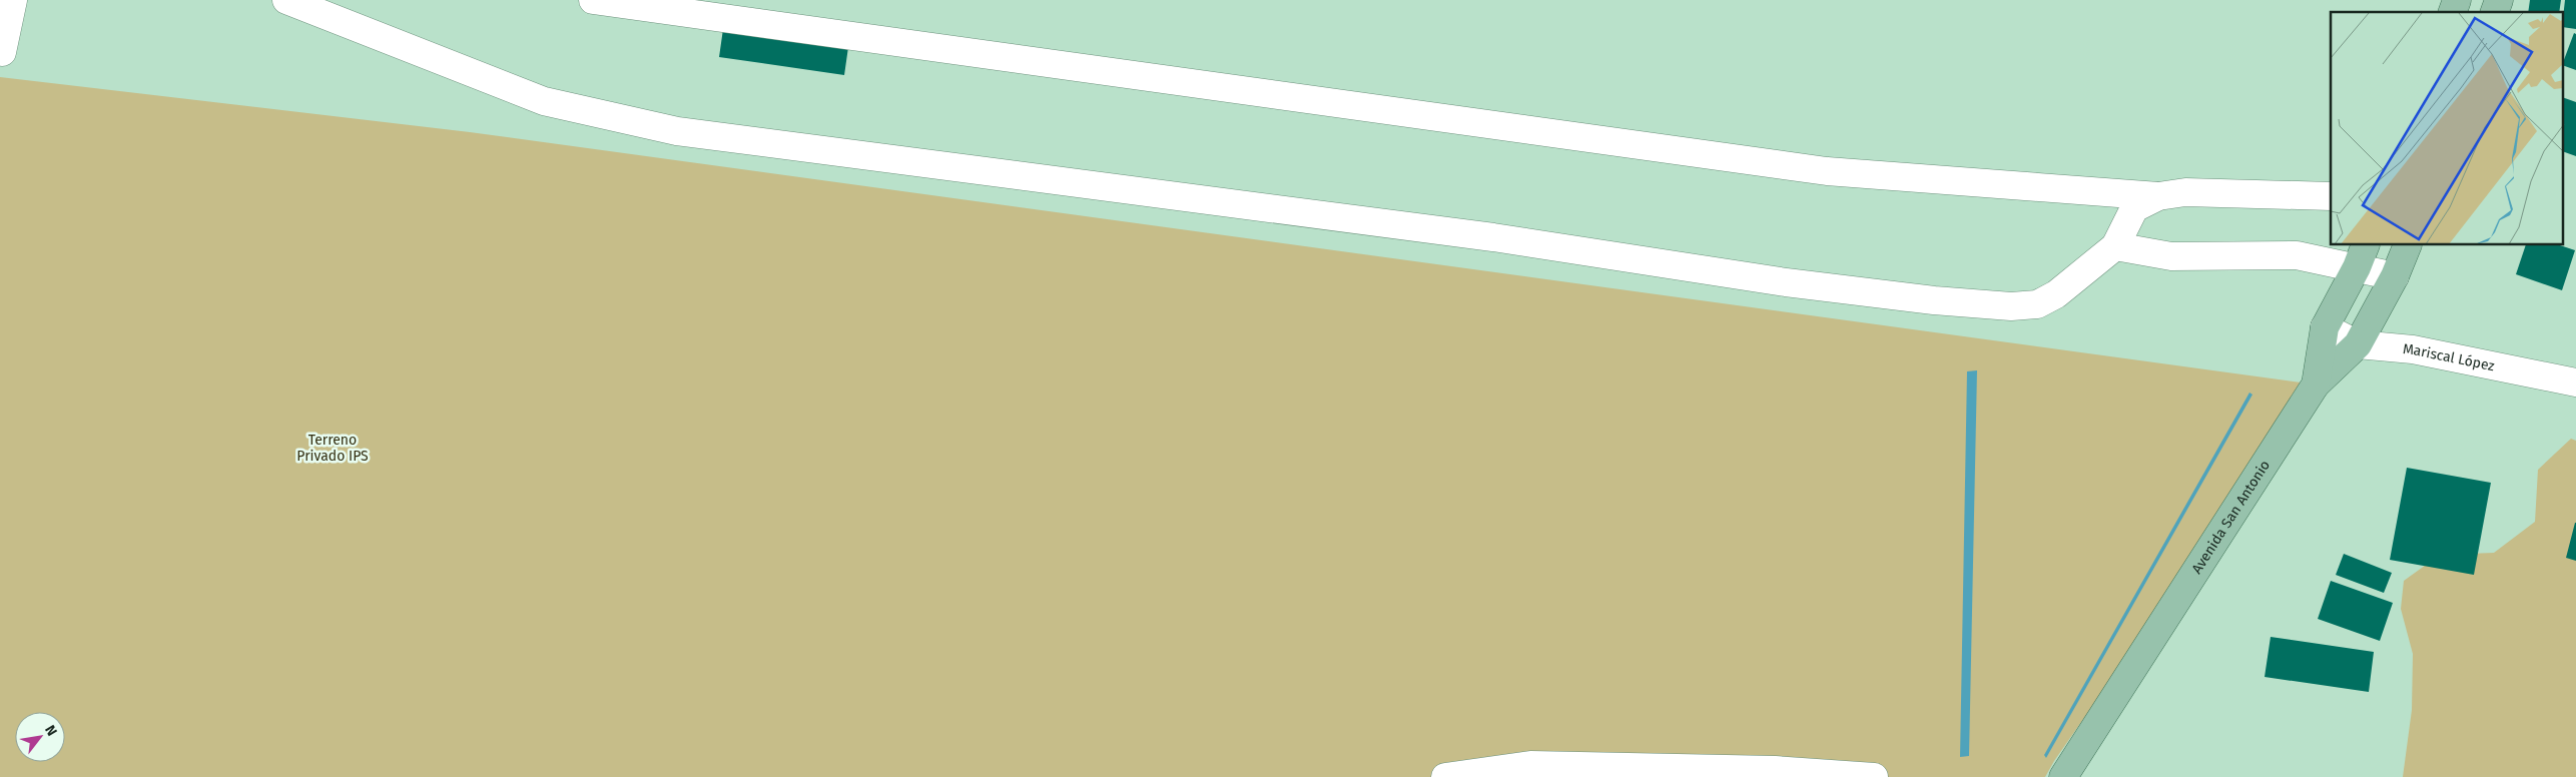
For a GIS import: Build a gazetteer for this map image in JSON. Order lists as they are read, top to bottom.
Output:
{
  "streets": {
    "main road": ["Avenida San Antonio"],
    "street": ["Mariscal López"]
  },
  "crossings": [
    ["Mariscal López", "Avenida San Antonio"]
  ],
  "parks": ["Terreno Privado IPS"],
  "north": "top right"
}
